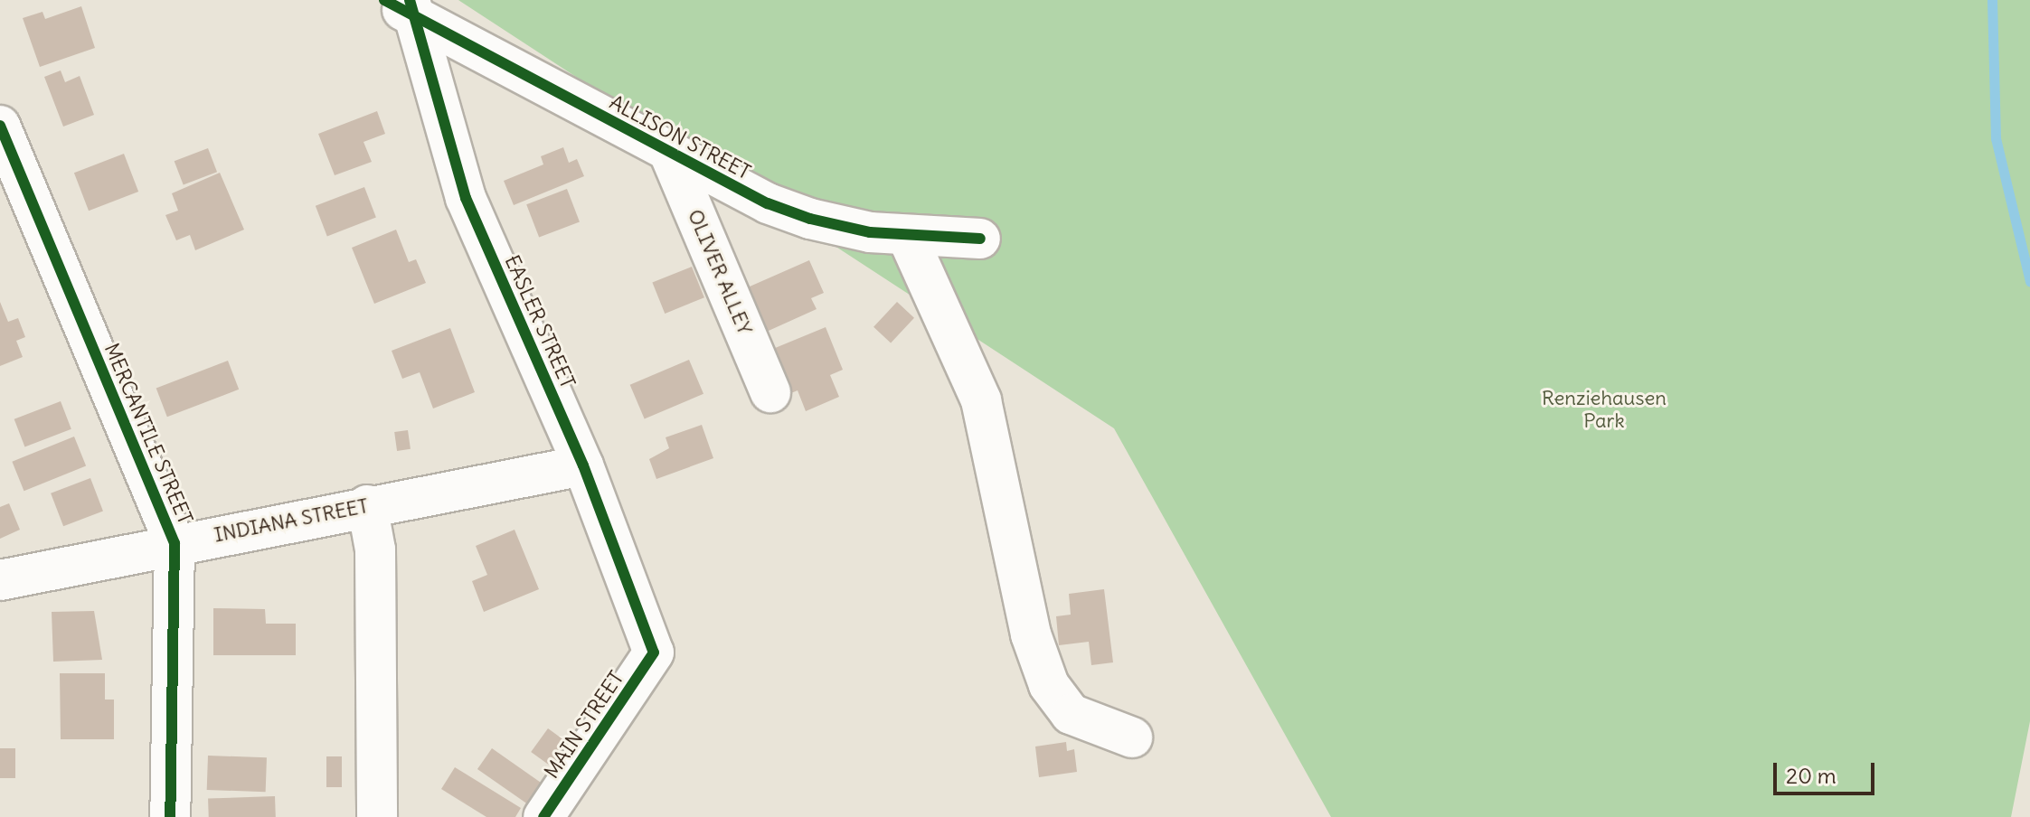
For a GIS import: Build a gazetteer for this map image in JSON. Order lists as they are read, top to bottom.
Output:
{
  "streets": {
    "street": [
      "ALLISON STREET",
      "OLIVER ALLEY",
      "EASLER STREET",
      "MERCANTILE STREET",
      "INDIANA STREET",
      "MAIN STREET"
    ]
  },
  "crossings": [
    ["ALLISON STREET", "OLIVER ALLEY"],
    ["ALLISON STREET", "EASLER STREET"],
    ["EASLER STREET", "INDIANA STREET"],
    ["EASLER STREET", "MAIN STREET"],
    ["MERCANTILE STREET", "INDIANA STREET"]
  ],
  "parks": ["Renziehausen Park"],
  "scale_bar": "20 m"
}
